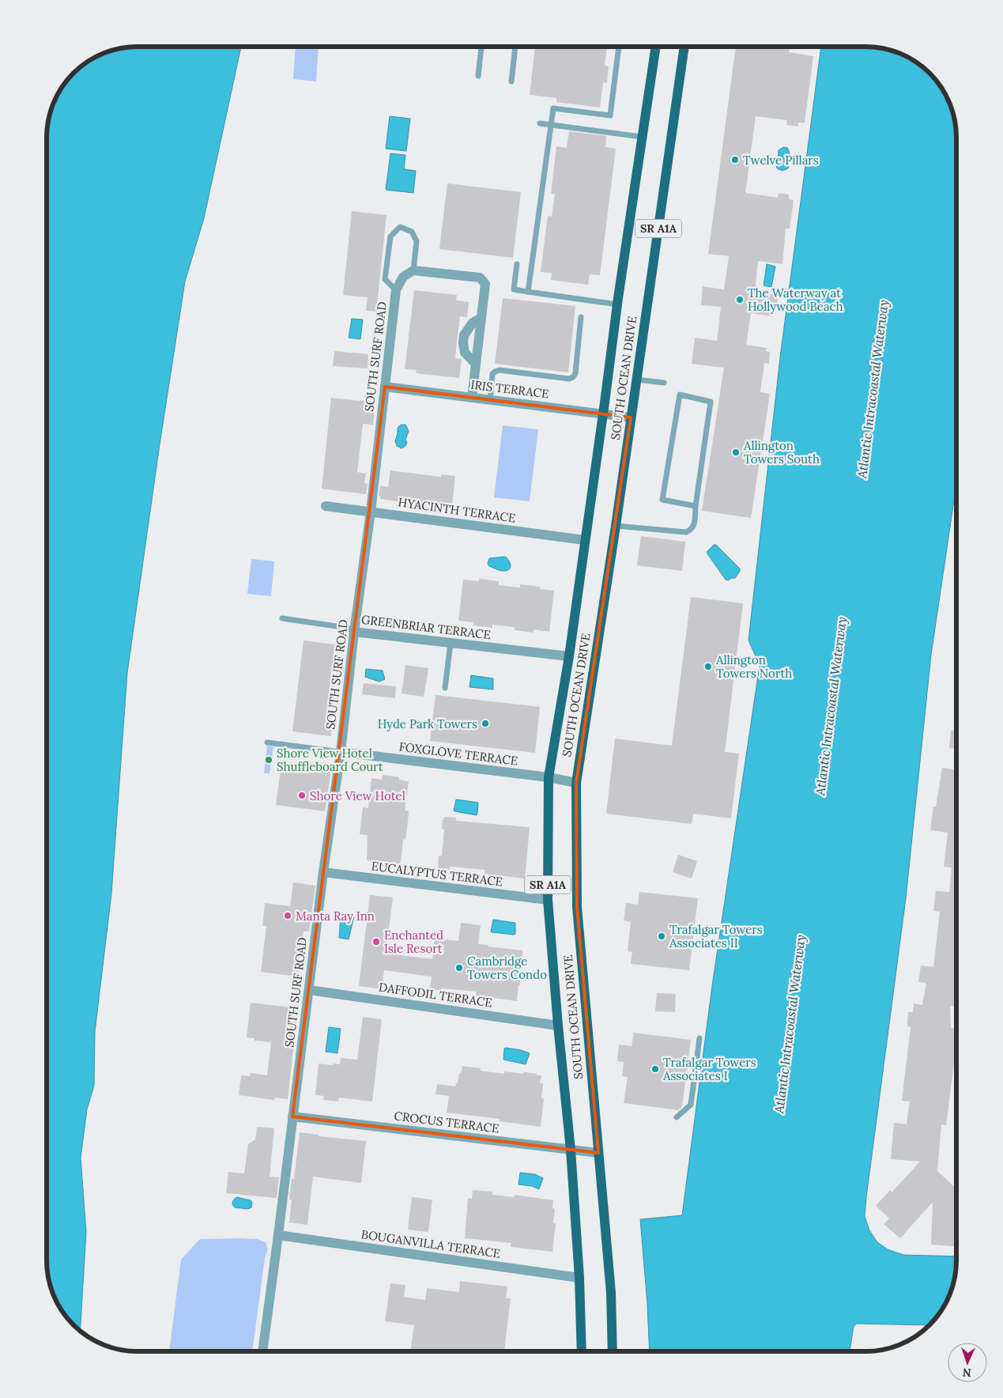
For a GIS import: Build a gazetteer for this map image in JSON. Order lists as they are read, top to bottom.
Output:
{
  "streets": {
    "main road": ["SR A1A", "SOUTH OCEAN DRIVE"],
    "street": [
      "SOUTH SURF ROAD",
      "IRIS TERRACE",
      "HYACINTH TERRACE",
      "GREENBRIAR TERRACE",
      "FOXGLOVE TERRACE",
      "EUCALYPTUS TERRACE",
      "DAFFODIL TERRACE",
      "CROCUS TERRACE",
      "BOUGANVILLA TERRACE"
    ]
  },
  "crossings": [
    ["SOUTH SURF ROAD", "IRIS TERRACE"],
    ["SOUTH SURF ROAD", "HYACINTH TERRACE"],
    ["SOUTH SURF ROAD", "GREENBRIAR TERRACE"],
    ["SOUTH SURF ROAD", "FOXGLOVE TERRACE"],
    ["SOUTH SURF ROAD", "EUCALYPTUS TERRACE"],
    ["SOUTH SURF ROAD", "DAFFODIL TERRACE"],
    ["SOUTH SURF ROAD", "CROCUS TERRACE"],
    ["SOUTH SURF ROAD", "BOUGANVILLA TERRACE"],
    ["SOUTH OCEAN DRIVE", "IRIS TERRACE"],
    ["SOUTH OCEAN DRIVE", "HYACINTH TERRACE"],
    ["SOUTH OCEAN DRIVE", "GREENBRIAR TERRACE"],
    ["SOUTH OCEAN DRIVE", "FOXGLOVE TERRACE"],
    ["SOUTH OCEAN DRIVE", "EUCALYPTUS TERRACE"],
    ["SOUTH OCEAN DRIVE", "DAFFODIL TERRACE"],
    ["SOUTH OCEAN DRIVE", "CROCUS TERRACE"],
    ["SOUTH OCEAN DRIVE", "BOUGANVILLA TERRACE"]
  ],
  "water": ["Atlantic Intracoastal Waterway"],
  "places": [
    "Twelve Pillars",
    "The Waterway at Hollywood Beach",
    "Allington Towers South",
    "Allington Towers North",
    "Hyde Park Towers",
    "Shore View Hotel Shuffleboard Court",
    "Shore View Hotel",
    "Manta Ray Inn",
    "Trafalgar Towers Associates II",
    "Enchanted Isle Resort",
    "Cambridge Towers Condo",
    "Trafalgar Towers Associates I"
  ],
  "north": "bottom"
}
